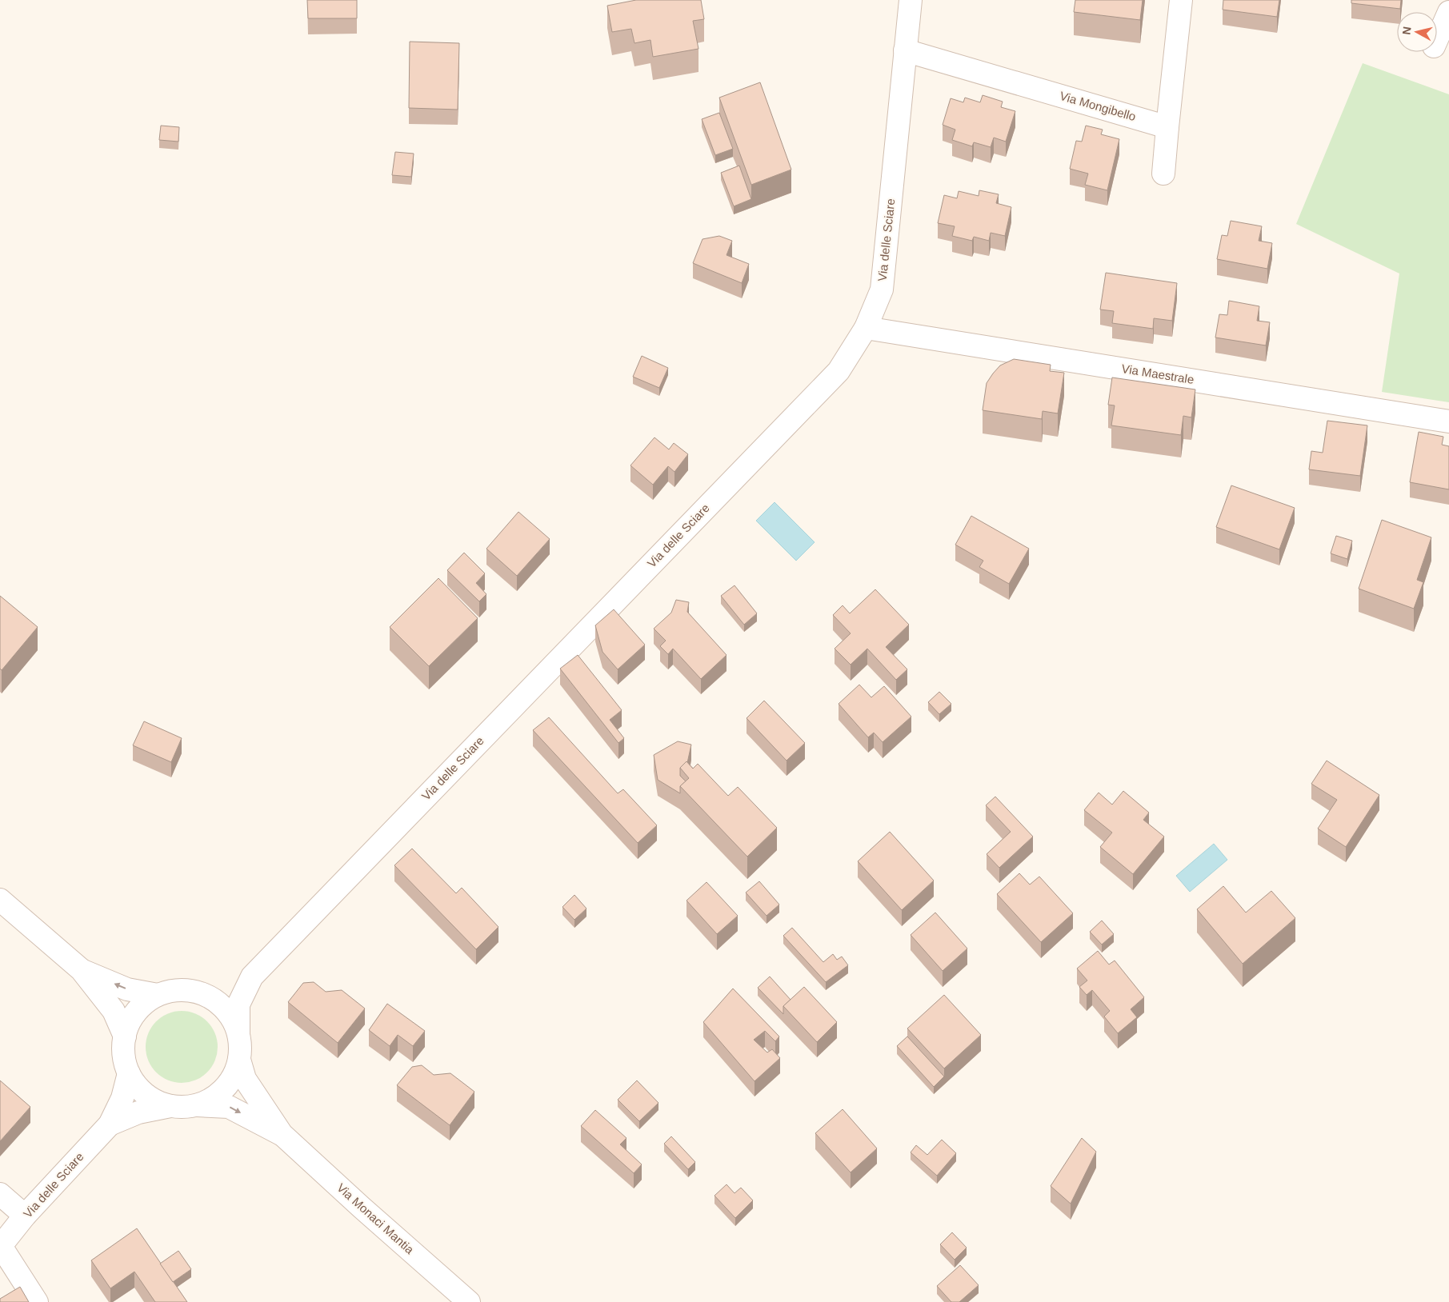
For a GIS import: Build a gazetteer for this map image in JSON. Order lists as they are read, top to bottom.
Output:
{
  "streets": {
    "street": [
      "Via Mongibello",
      "Via delle Sciare",
      "Via Maestrale",
      "Via Monaci Mantia"
    ]
  },
  "crossings": [
    ["Via Mongibello", "Via delle Sciare"],
    ["Via delle Sciare", "Via Maestrale"],
    ["Via delle Sciare", "Via Monaci Mantia"]
  ],
  "north": "left"
}
